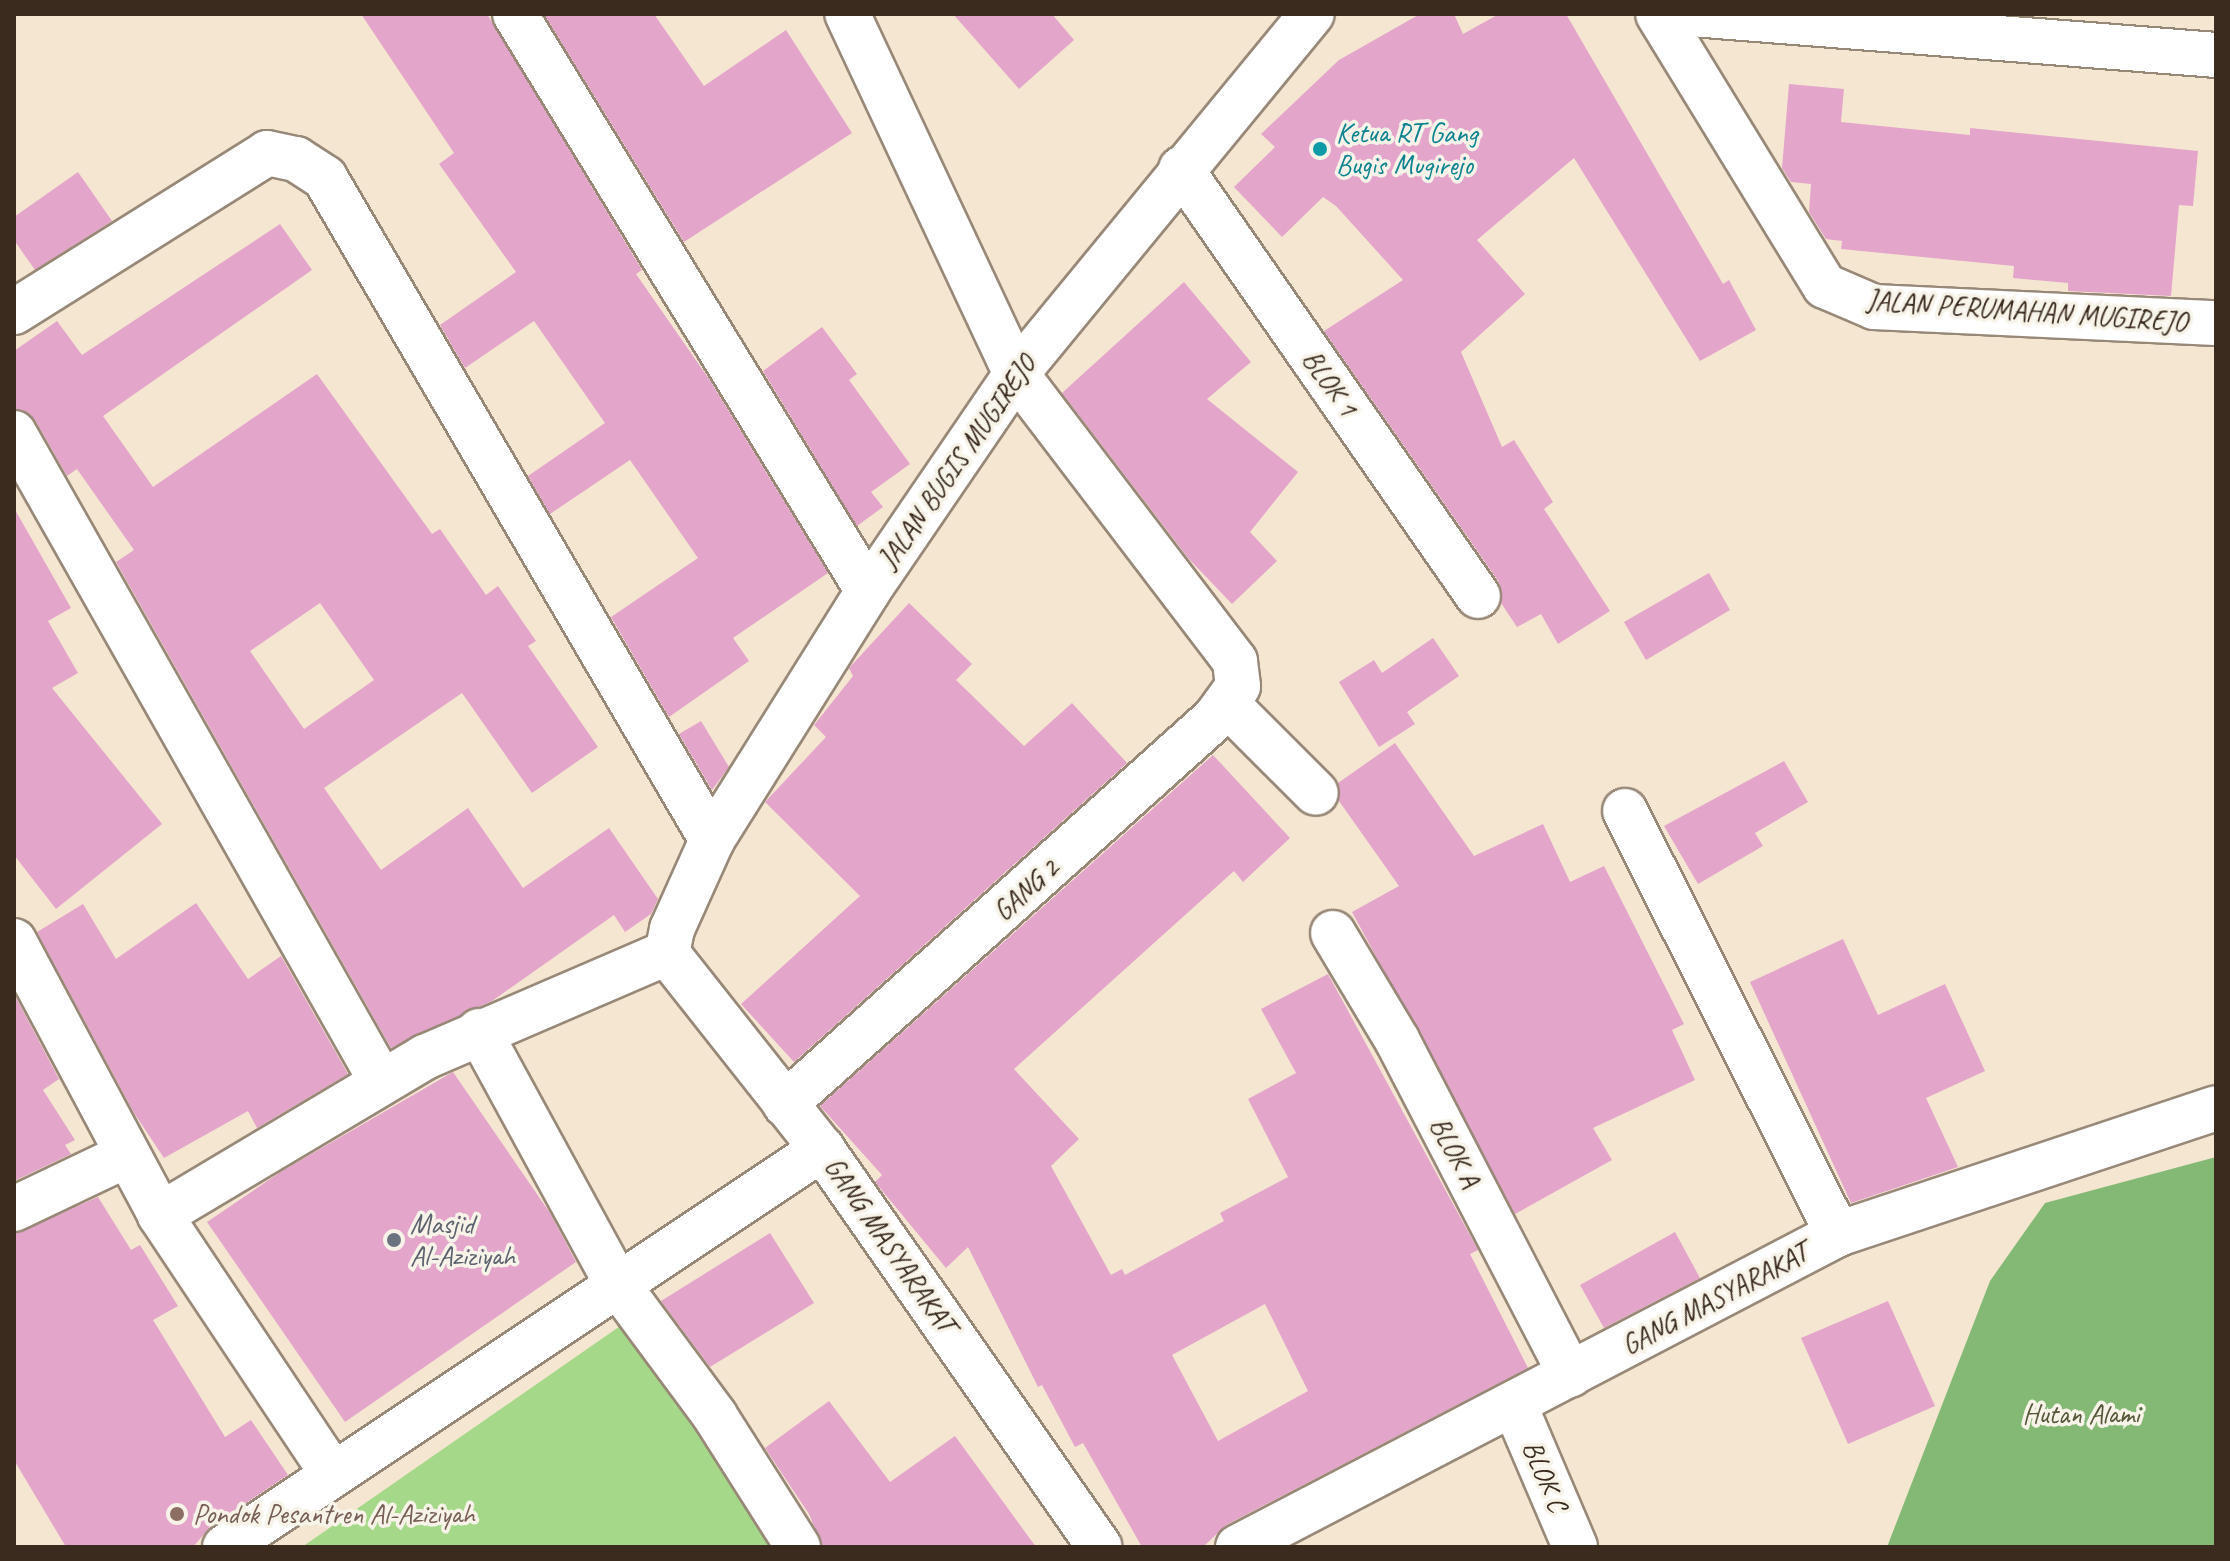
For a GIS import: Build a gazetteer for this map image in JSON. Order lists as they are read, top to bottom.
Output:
{
  "streets": {
    "street": [
      "JALAN PERUMAHAN MUGIREJO",
      "BLOK 1",
      "JALAN BUGIS MUGIREJO",
      "GANG 2",
      "BLOK A",
      "GANG MASYARAKAT",
      "BLOK C"
    ]
  },
  "crossings": [
    ["BLOK 1", "JALAN BUGIS MUGIREJO"],
    ["JALAN BUGIS MUGIREJO", "GANG MASYARAKAT"],
    ["GANG 2", "GANG MASYARAKAT"],
    ["BLOK A", "GANG MASYARAKAT"],
    ["GANG MASYARAKAT", "BLOK C"]
  ],
  "parks": ["Hutan Alami"],
  "places": ["Ketua RT Gang Bugis Mugirejo", "Masjid Al-Aziziyah", "Pondok Pesantren Al-Aziziyah"]
}
